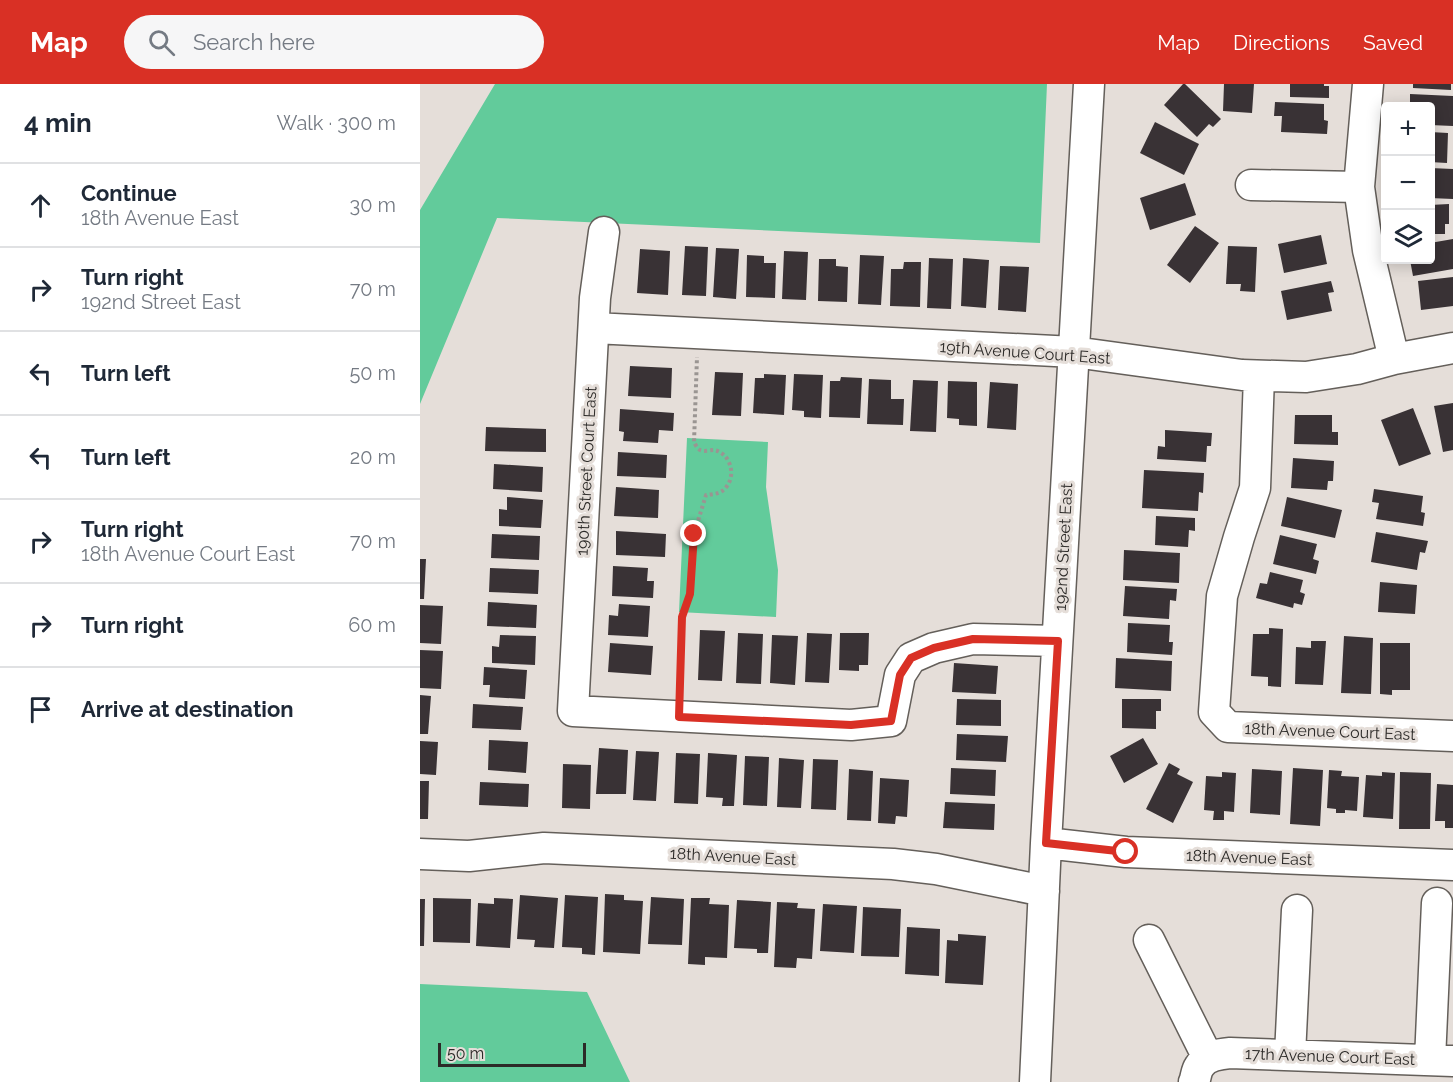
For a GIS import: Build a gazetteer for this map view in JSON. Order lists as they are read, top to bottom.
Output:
{
  "streets": {
    "street": [
      "19th Avenue Court East",
      "190th Street Court East",
      "192nd Street East",
      "18th Avenue Court East",
      "18th Avenue East",
      "17th Avenue Court East"
    ]
  },
  "crossings": [
    ["19th Avenue Court East", "190th Street Court East"],
    ["19th Avenue Court East", "192nd Street East"],
    ["19th Avenue Court East", "18th Avenue Court East"],
    ["192nd Street East", "18th Avenue East"]
  ],
  "scale_bar": "50 m",
  "page": {
    "header": "Map",
    "search": "Search here",
    "nav": ["Map", "Directions", "Saved"],
    "heading": ["4 min", "Walk · 300 m"],
    "map_buttons": ["+", "−"],
    "list": [
      ["Continue", "18th Avenue East", "30 m"],
      ["Turn right", "192nd Street East", "70 m"],
      ["Turn left", "50 m"],
      ["Turn left", "20 m"],
      ["Turn right", "18th Avenue Court East", "70 m"],
      ["Turn right", "60 m"],
      "Arrive at destination"
    ],
    "scale": "50 m"
  }
}
